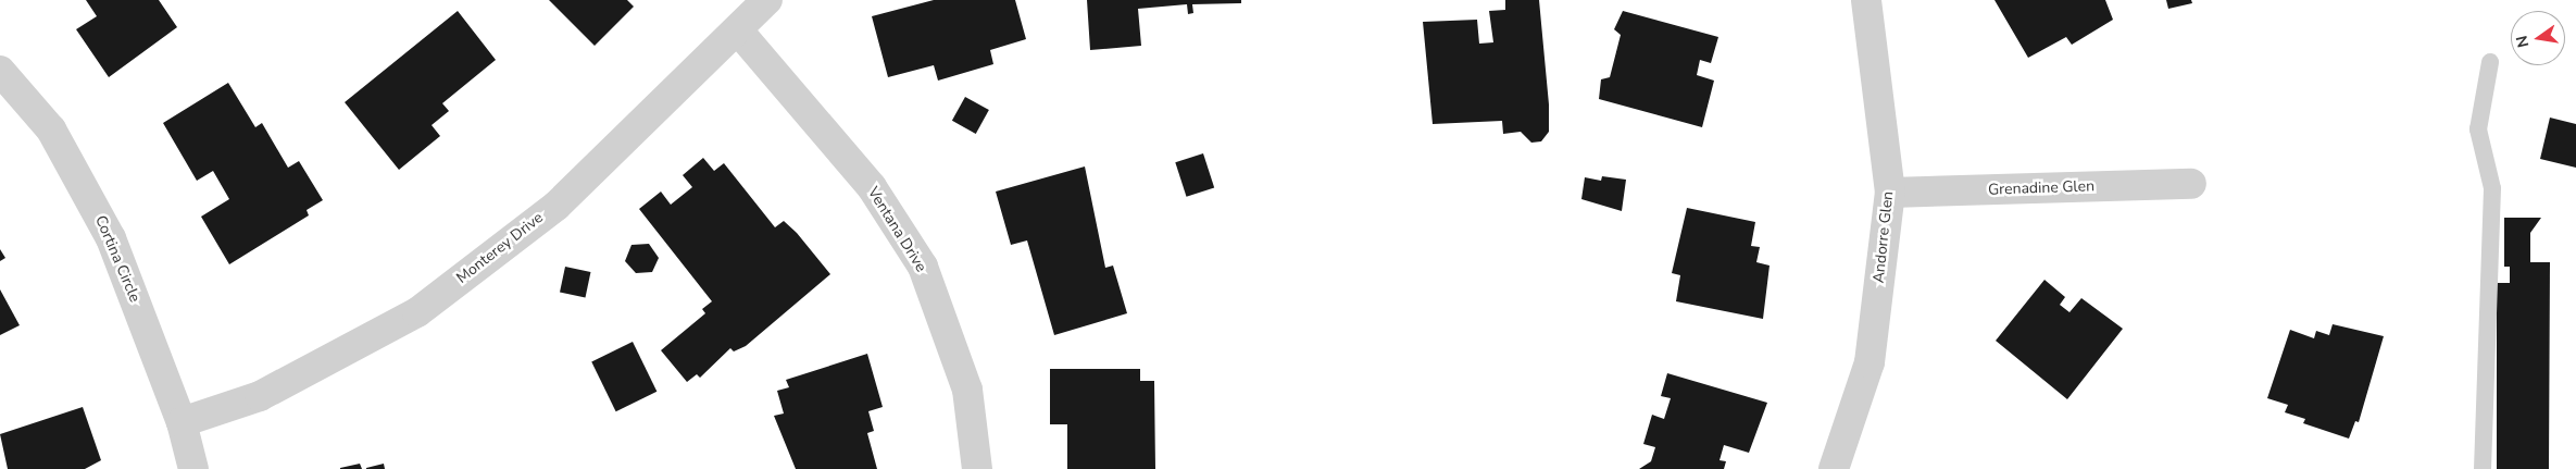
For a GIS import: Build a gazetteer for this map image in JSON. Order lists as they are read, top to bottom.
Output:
{
  "streets": {
    "street": [
      "Grenadine Glen",
      "Ventana Drive",
      "Andorre Glen",
      "Monterey Drive",
      "Cortina Circle"
    ]
  },
  "crossings": [
    ["Grenadine Glen", "Andorre Glen"],
    ["Ventana Drive", "Monterey Drive"],
    ["Monterey Drive", "Cortina Circle"]
  ],
  "north": "left"
}
